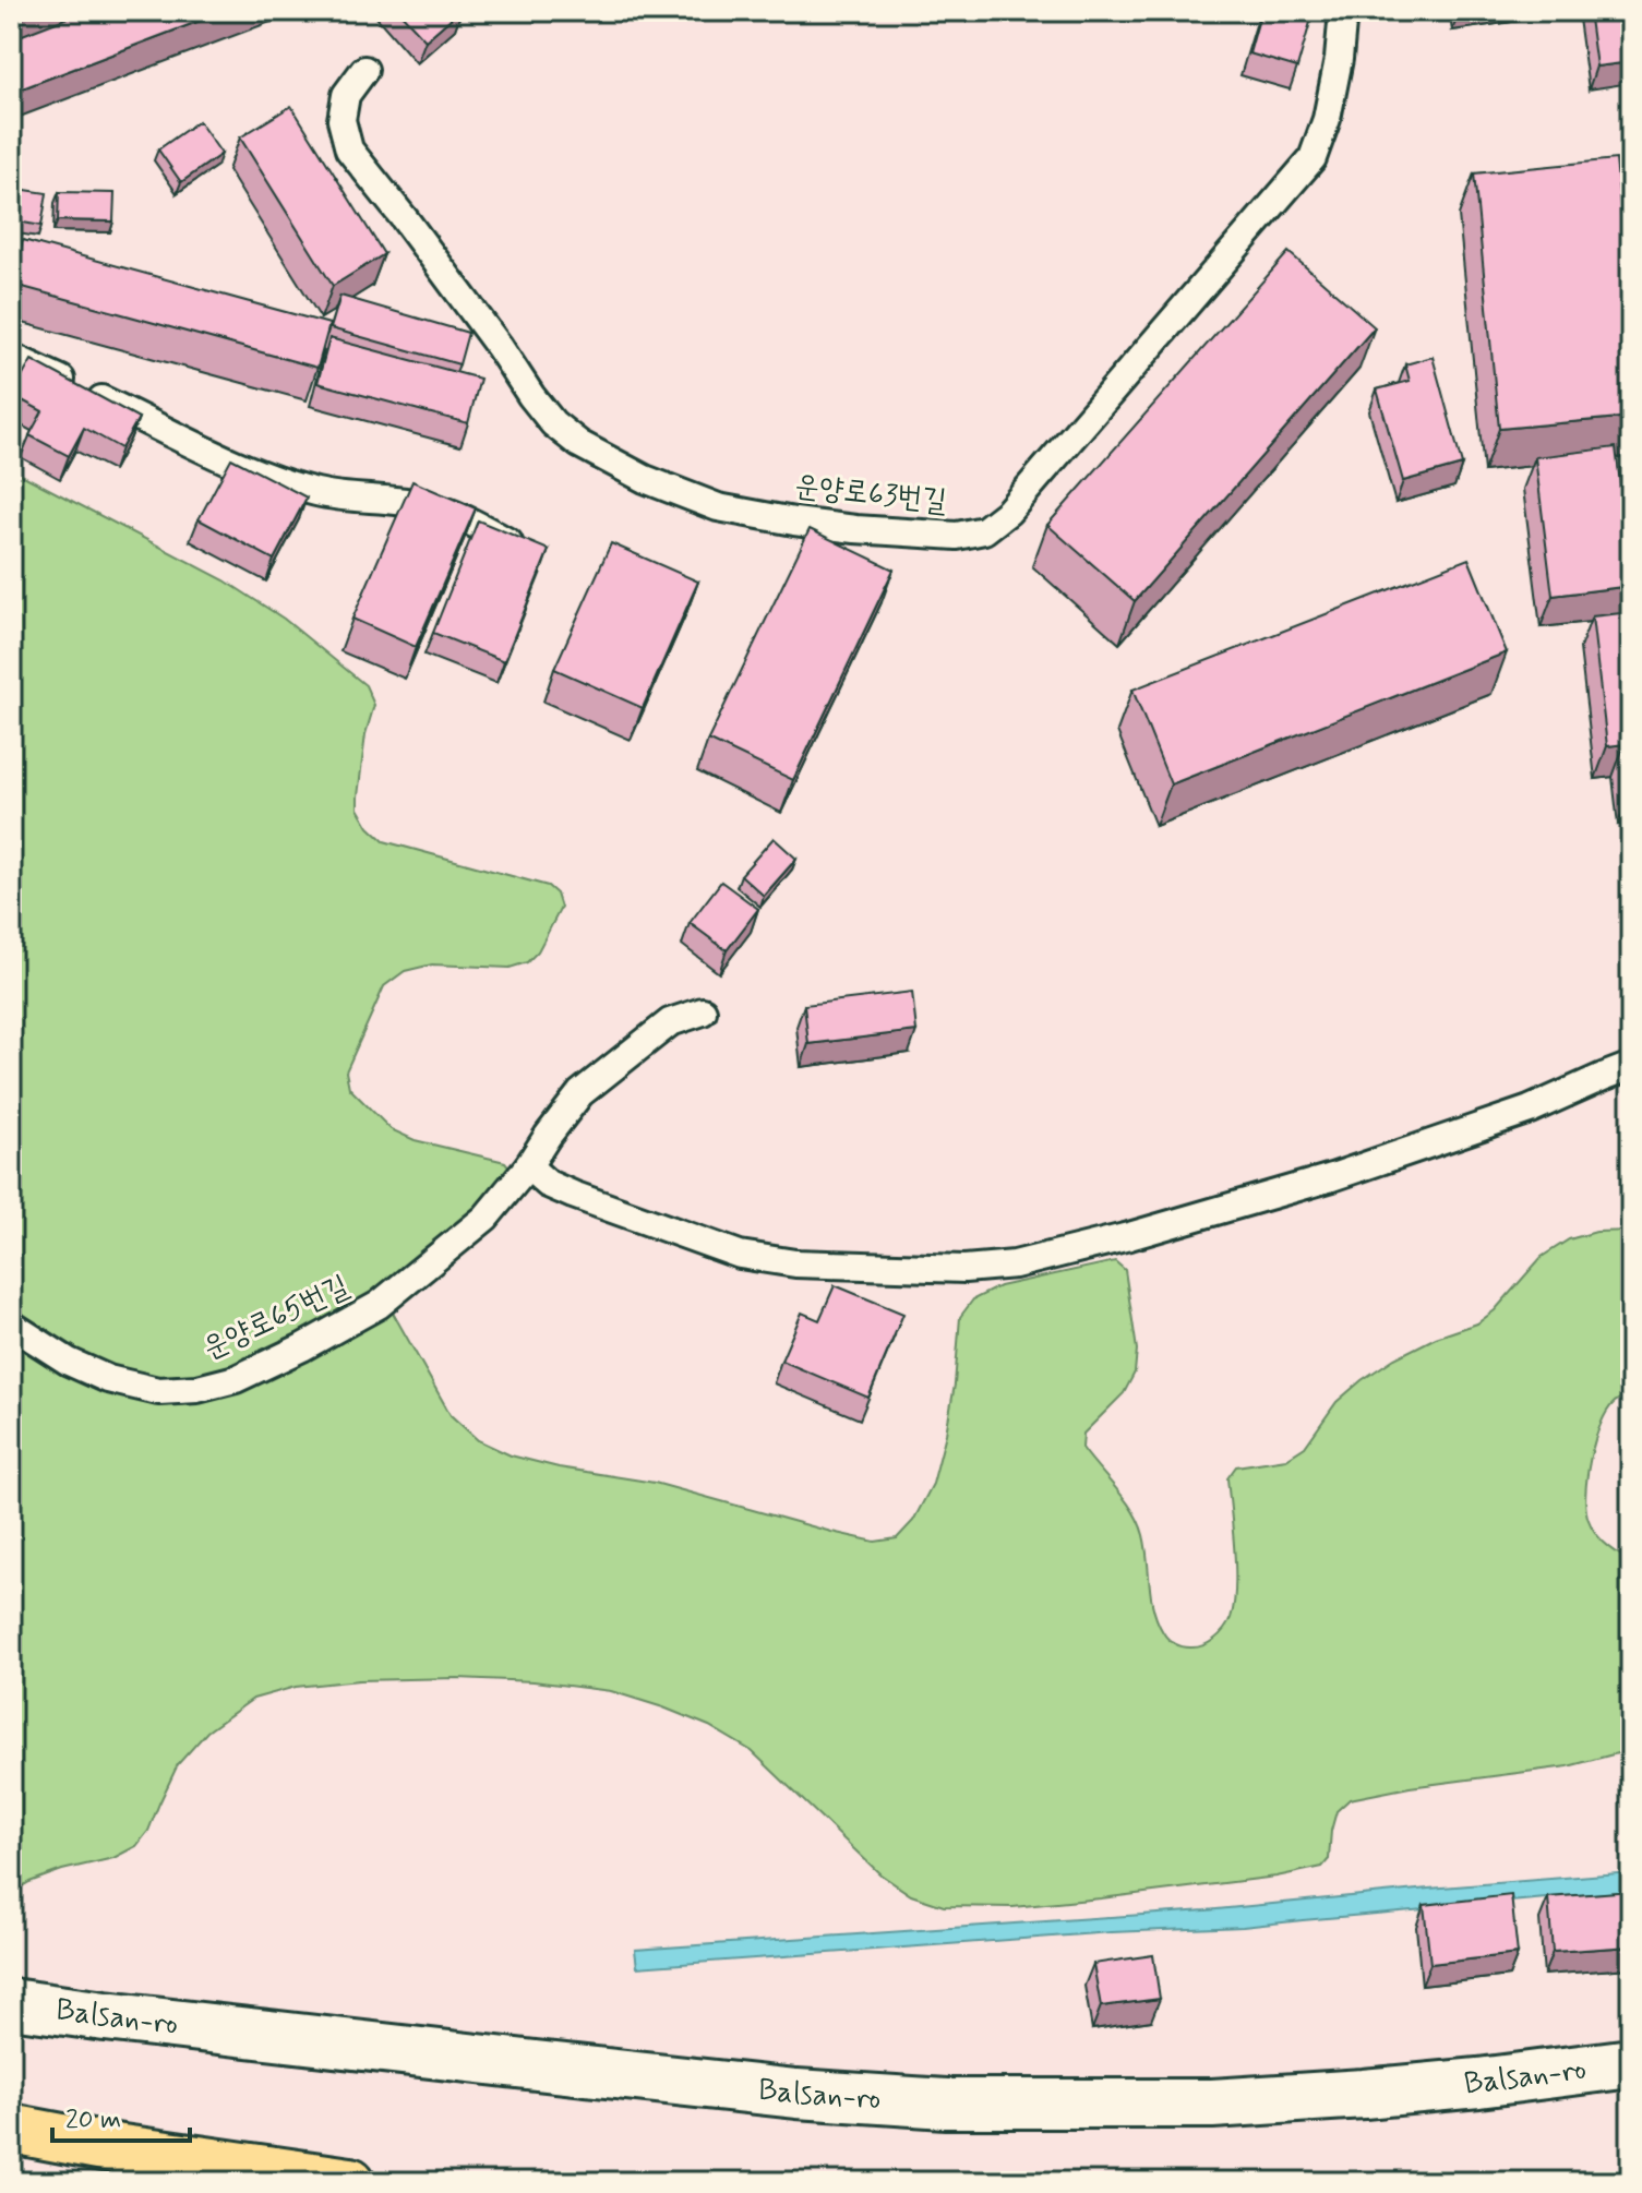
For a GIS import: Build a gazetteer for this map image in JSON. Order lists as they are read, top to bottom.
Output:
{
  "streets": {
    "street": ["Balsan-ro"],
    "lane": ["운양로63번길", "운양로65번길"]
  },
  "scale_bar": "20 m"
}
